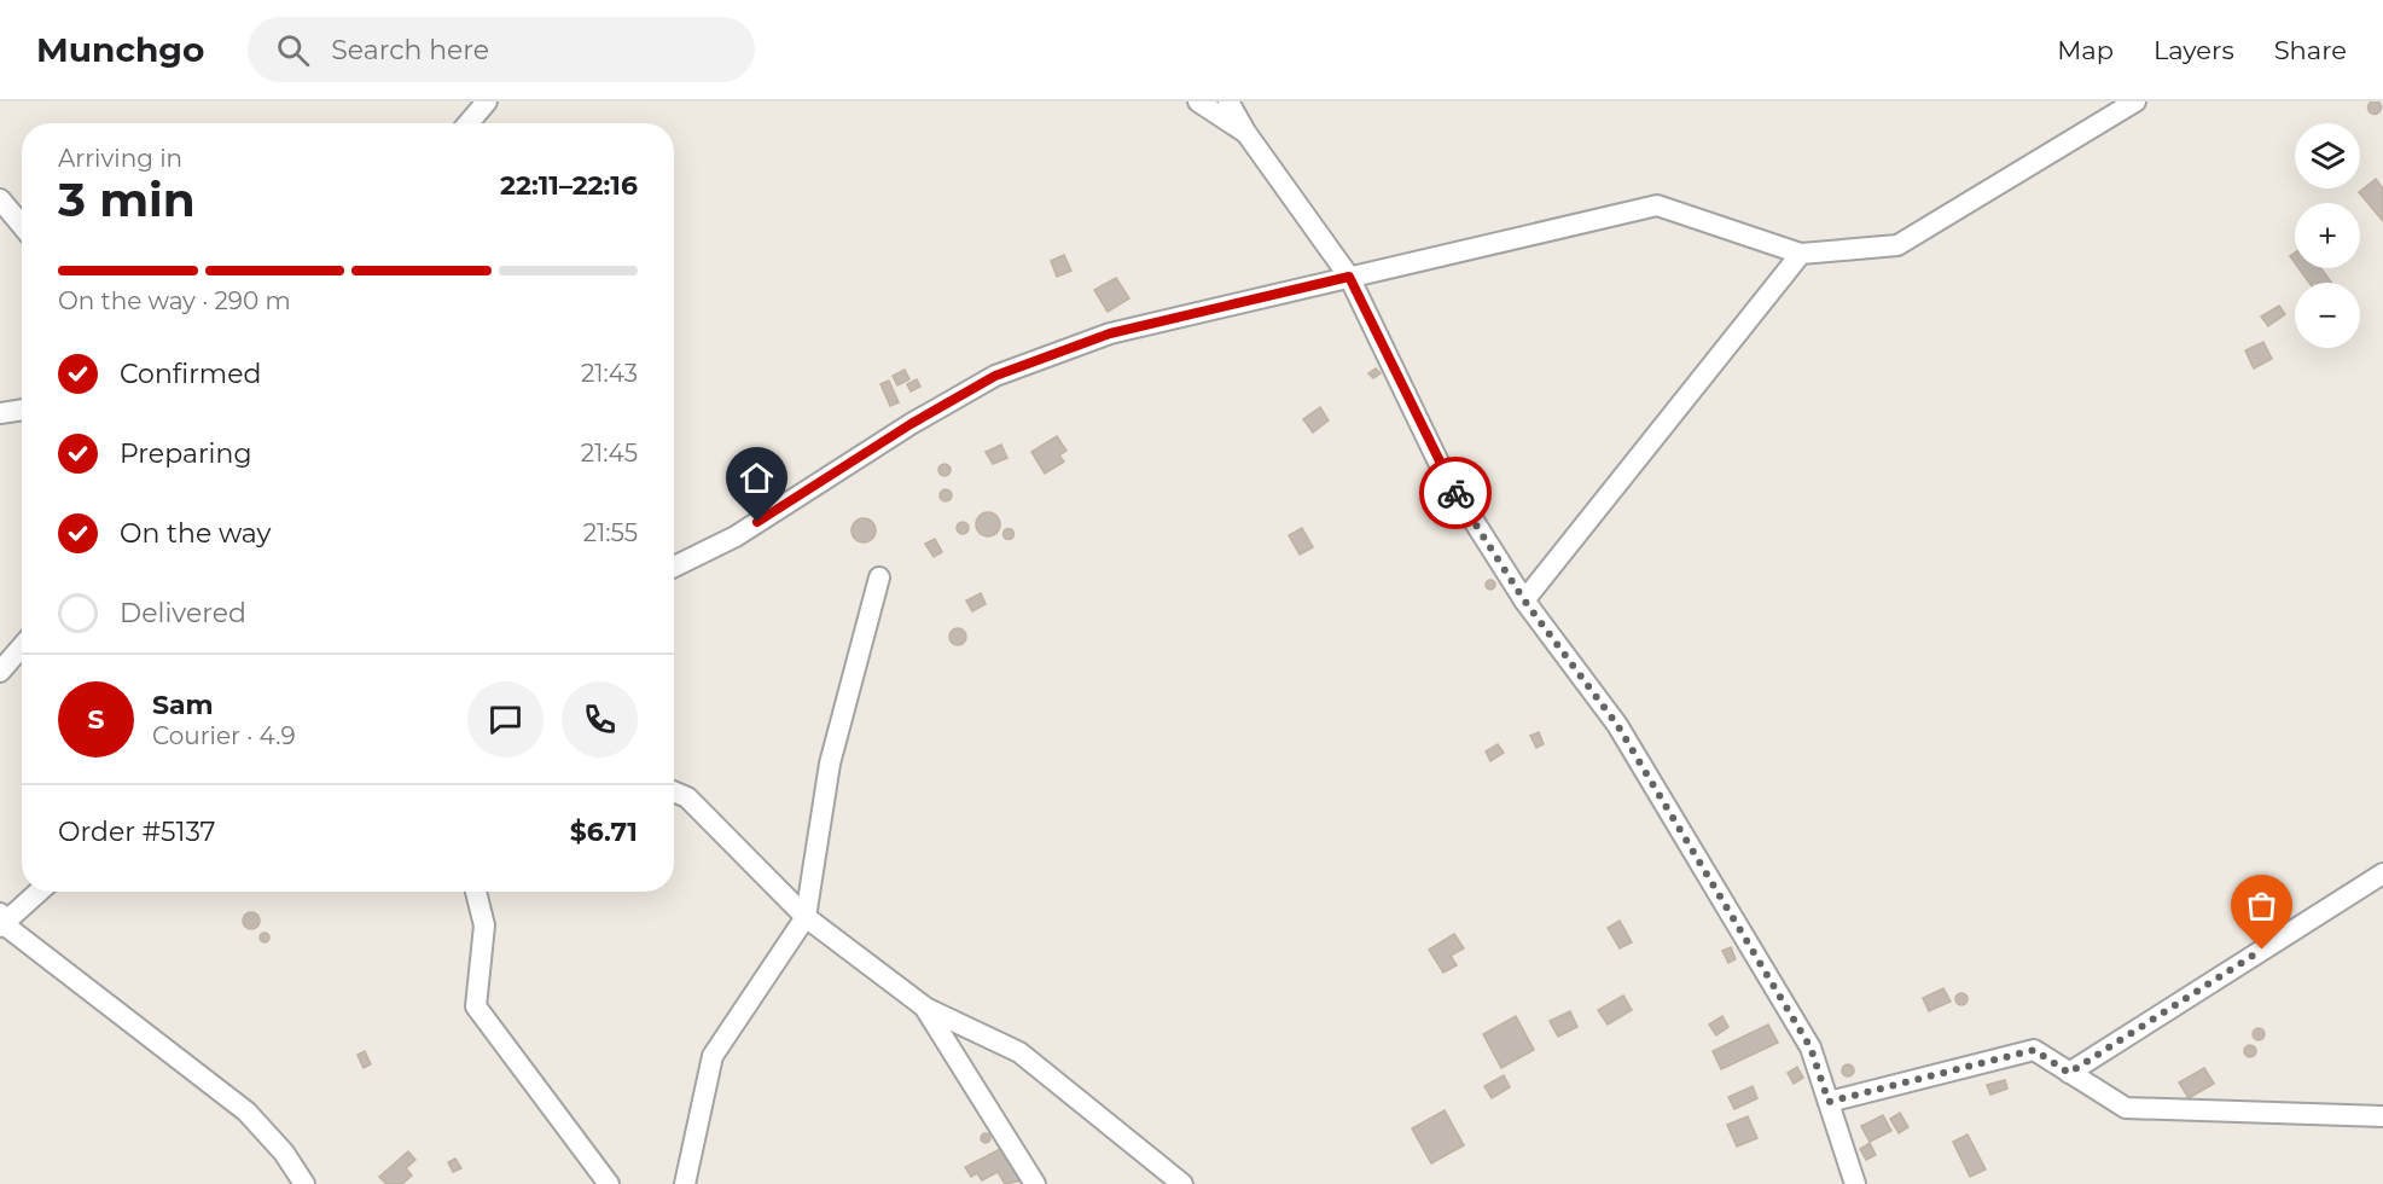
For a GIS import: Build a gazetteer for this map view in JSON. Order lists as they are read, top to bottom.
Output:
{
  "page": {
    "header": "Munchgo",
    "search": "Search here",
    "nav": ["Map", "Layers", "Share"],
    "map_buttons": ["+", "−"],
    "heading": ["3 min", "Arriving in", "22:11–22:16"],
    "panel": [
      "Sam",
      "Courier · 4.9",
      "Order #5137",
      "$6.71"
    ],
    "bar": "On the way · 290 m",
    "list": [
      ["Confirmed", "21:43"],
      ["Preparing", "21:45"],
      ["On the way", "21:55"],
      "Delivered"
    ],
    "round": "S"
  }
}
